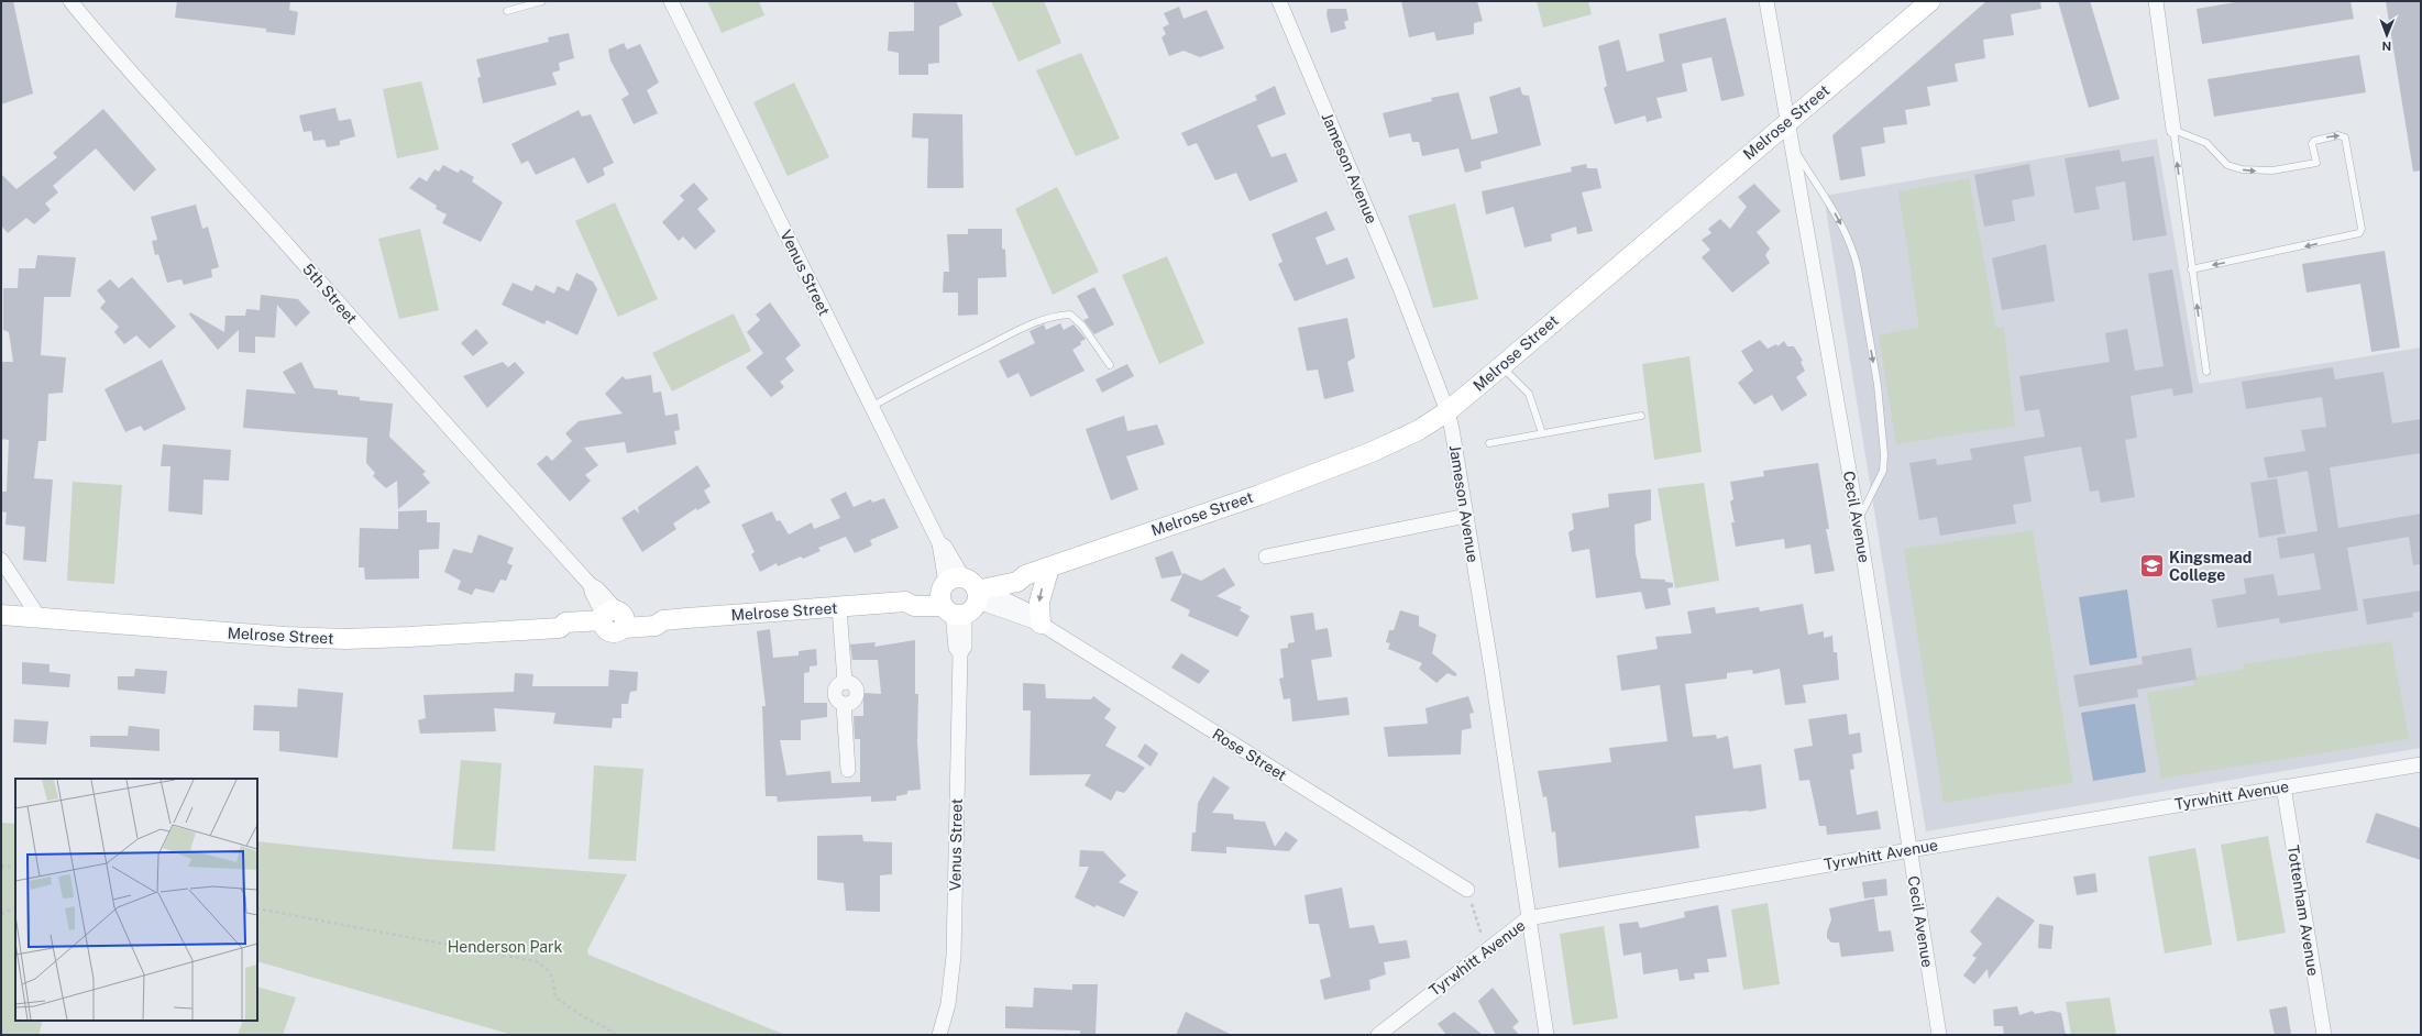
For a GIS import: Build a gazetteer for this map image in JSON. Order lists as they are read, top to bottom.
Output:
{
  "streets": {
    "street": [
      "Melrose Street",
      "Jameson Avenue",
      "Venus Street",
      "5th Street",
      "Cecil Avenue",
      "Rose Street",
      "Tyrwhitt Avenue",
      "Tottenham Avenue"
    ]
  },
  "crossings": [
    ["Melrose Street", "Jameson Avenue"],
    ["Melrose Street", "Venus Street"],
    ["Melrose Street", "5th Street"],
    ["Melrose Street", "Cecil Avenue"],
    ["Melrose Street", "Rose Street"],
    ["Jameson Avenue", "Tyrwhitt Avenue"],
    ["Venus Street", "Rose Street"],
    ["Cecil Avenue", "Tyrwhitt Avenue"],
    ["Tyrwhitt Avenue", "Tottenham Avenue"]
  ],
  "parks": ["Henderson Park"],
  "places": {
    "school or university": ["Kingsmead College"]
  },
  "north": "bottom"
}
